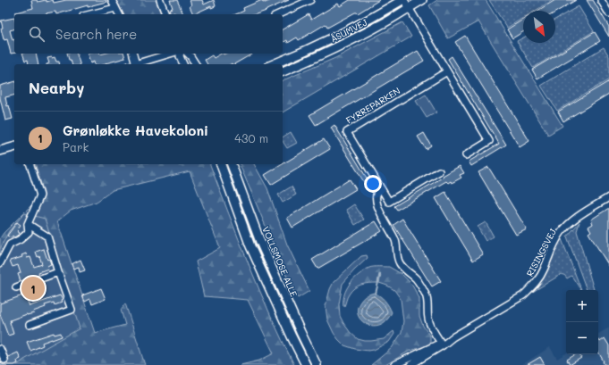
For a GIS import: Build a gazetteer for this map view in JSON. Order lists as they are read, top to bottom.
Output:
{
  "streets": {
    "street": [
      "ÅSUMVEJ",
      "FYRREPARKEN",
      "RISINGSVEJ",
      "VOLLSMOSE ALLE"
    ]
  },
  "north": "bottom right",
  "page": {
    "search": "Search here",
    "heading": "Nearby",
    "list": [
      {
        "mark": "1",
        "name": "Grønløkke Havekoloni",
        "note": "Park",
        "value": "430 m"
      }
    ],
    "pins": "1",
    "map_buttons": ["+", "−"]
  }
}
